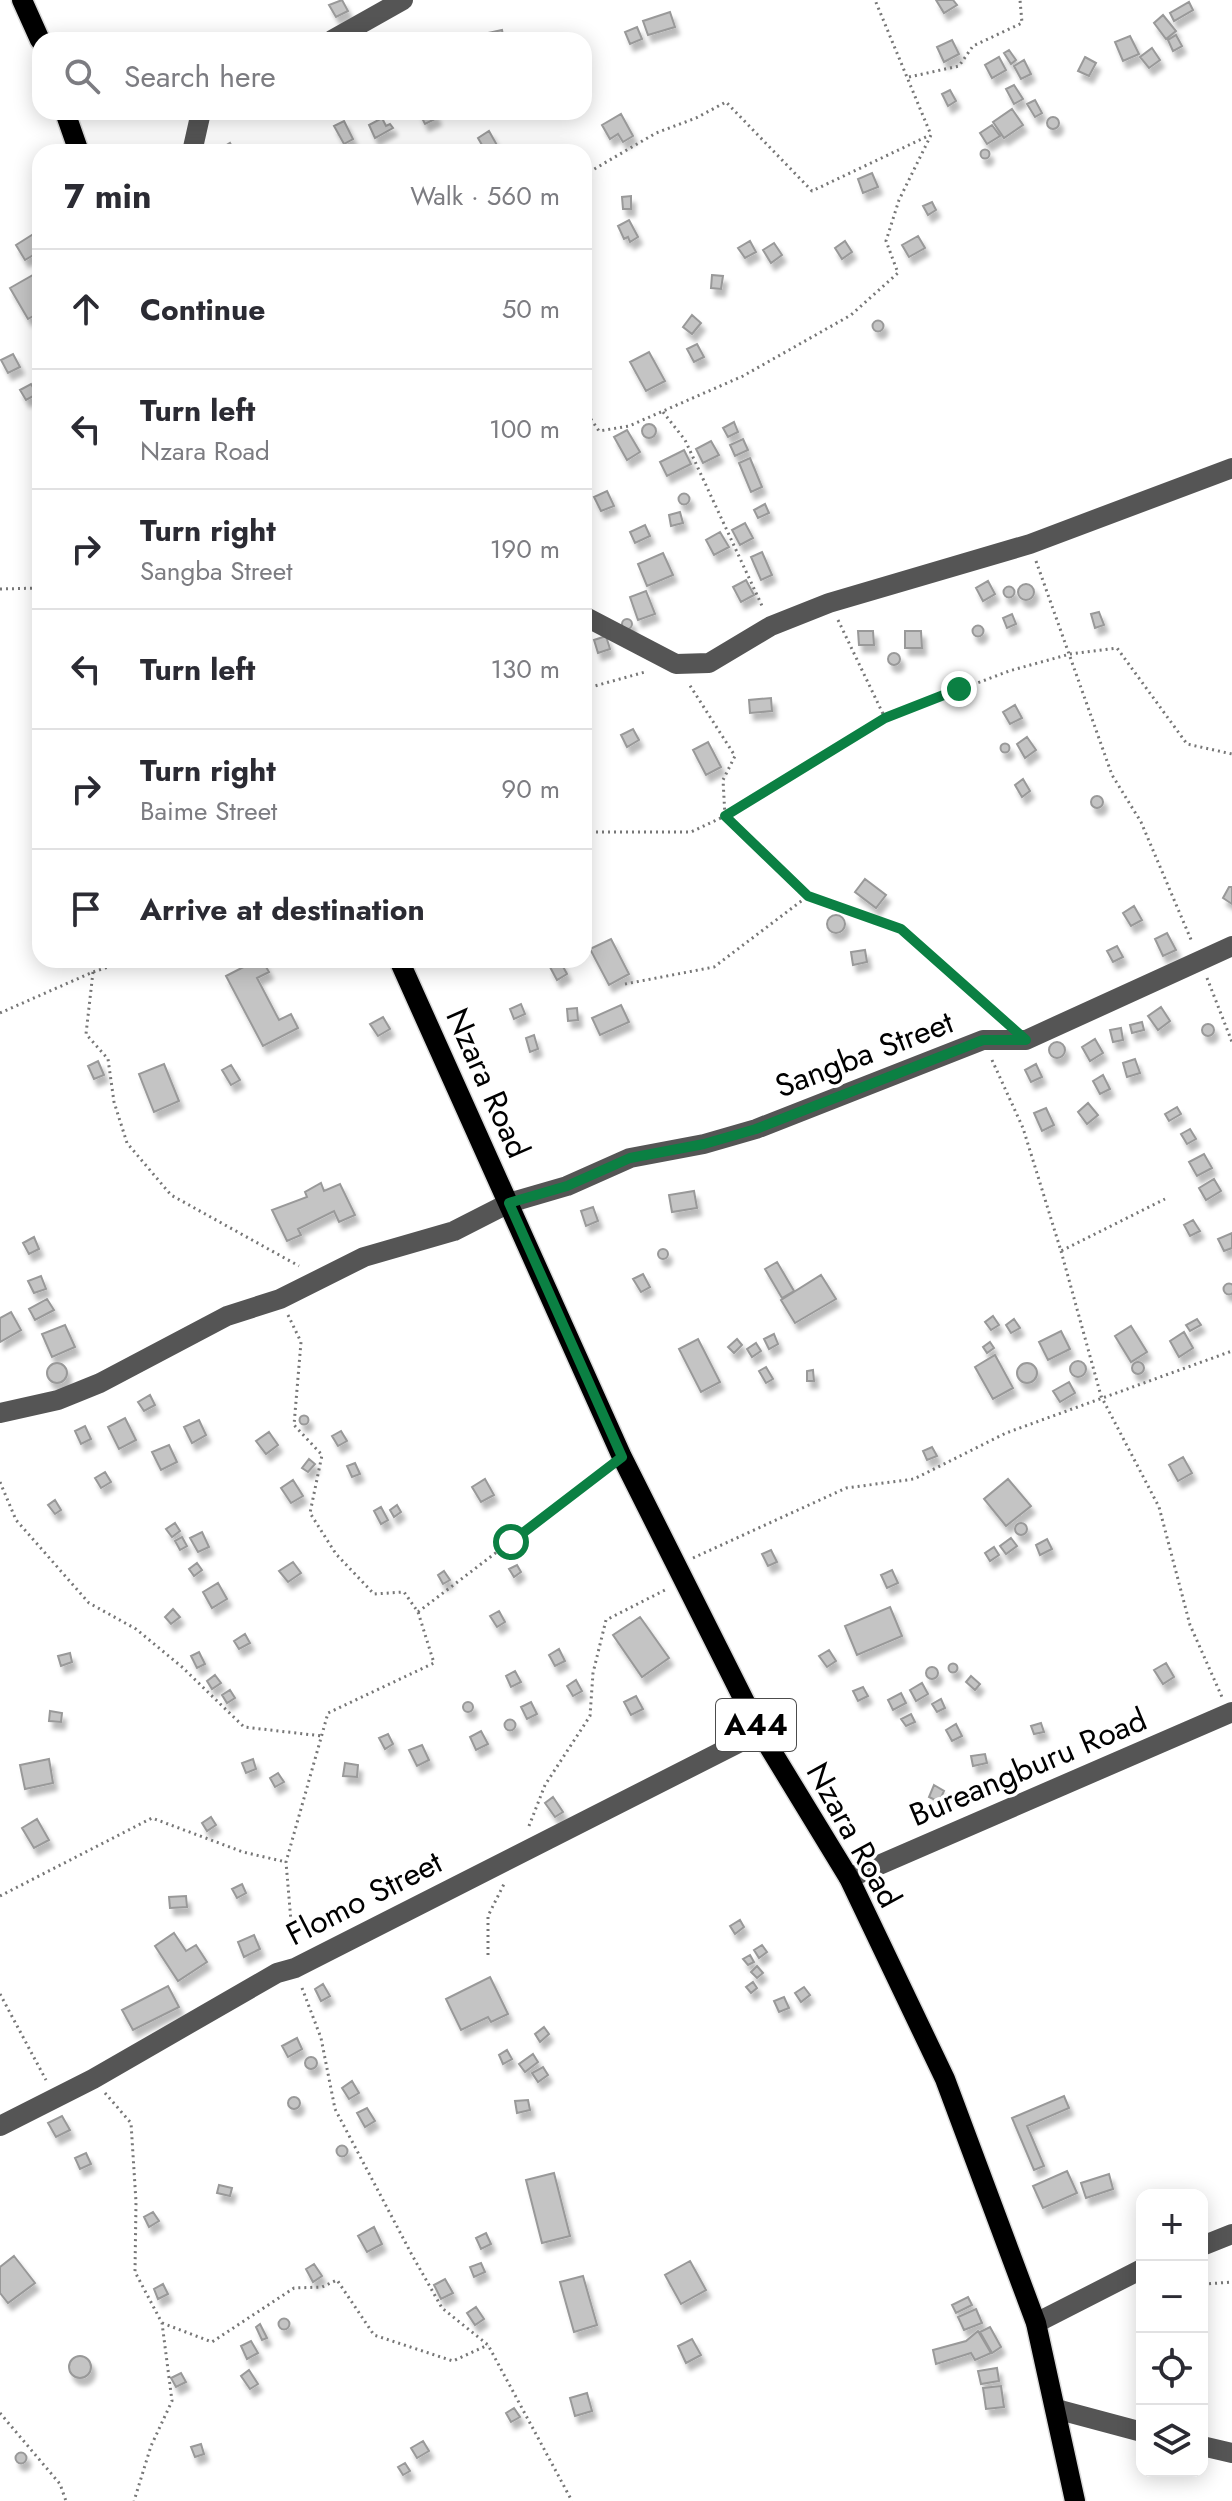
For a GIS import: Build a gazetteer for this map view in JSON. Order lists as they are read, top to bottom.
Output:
{
  "streets": {
    "main road": ["Nzara Road", "A44"],
    "street": ["Sangba Street", "Bureangburu Road", "Flomo Street"]
  },
  "crossings": [
    ["Sangba Street", "Nzara Road"],
    ["Nzara Road", "Bureangburu Road"],
    ["Nzara Road", "Flomo Street"]
  ],
  "page": {
    "search": "Search here",
    "heading": ["7 min", "Walk · 560 m"],
    "list": [
      ["Continue", "50 m"],
      ["Turn left", "Nzara Road", "100 m"],
      ["Turn right", "Sangba Street", "190 m"],
      ["Turn left", "130 m"],
      ["Turn right", "Baime Street", "90 m"],
      "Arrive at destination"
    ],
    "map_buttons": ["+", "−"]
  }
}
